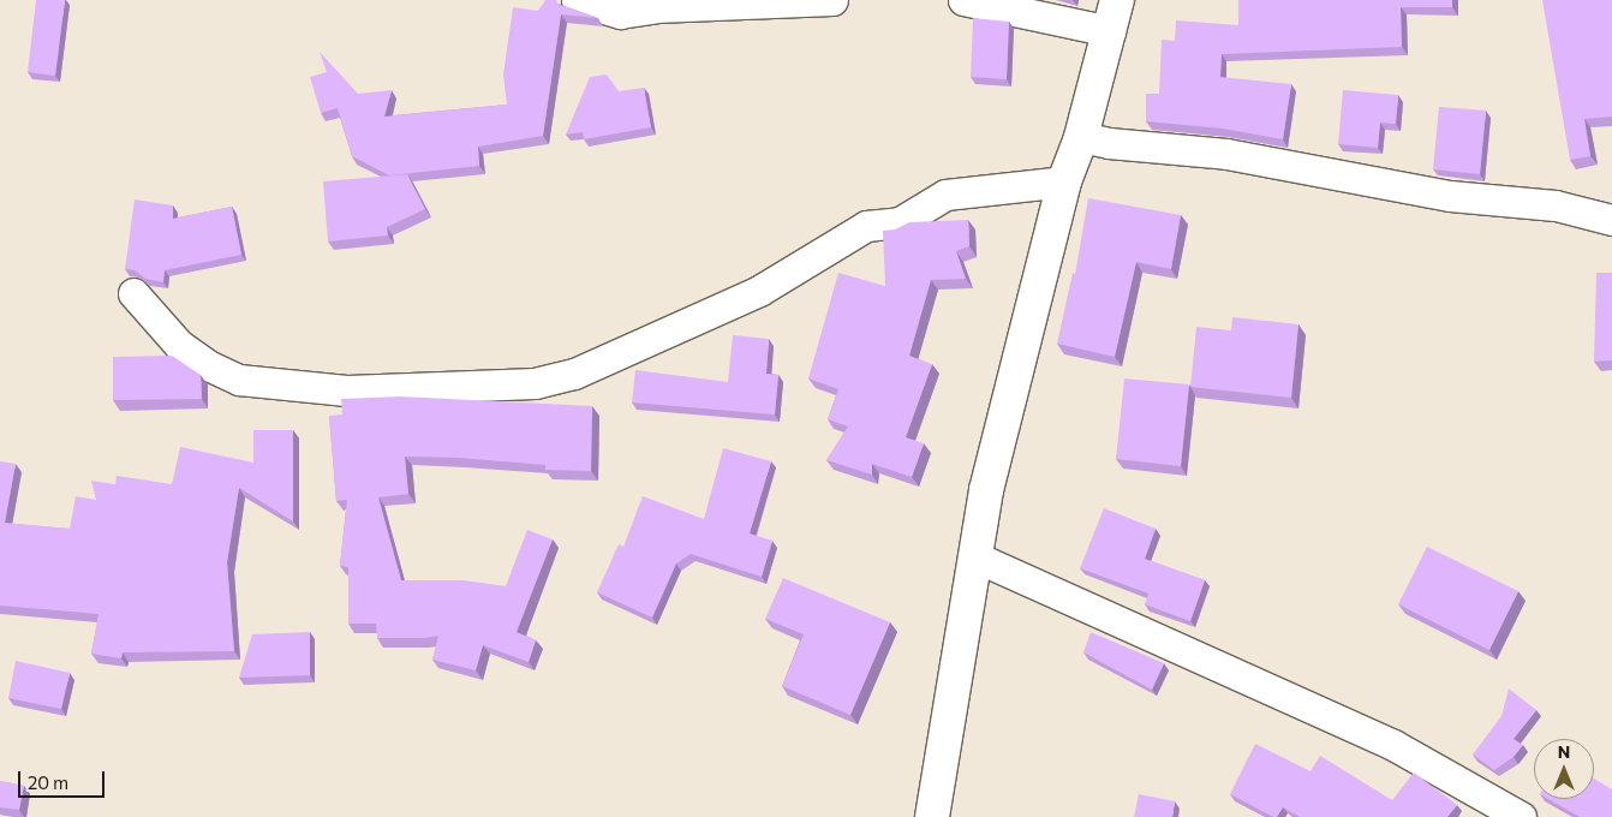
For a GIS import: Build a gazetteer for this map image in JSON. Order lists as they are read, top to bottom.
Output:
{
  "scale_bar": "20 m",
  "north": "top"
}
